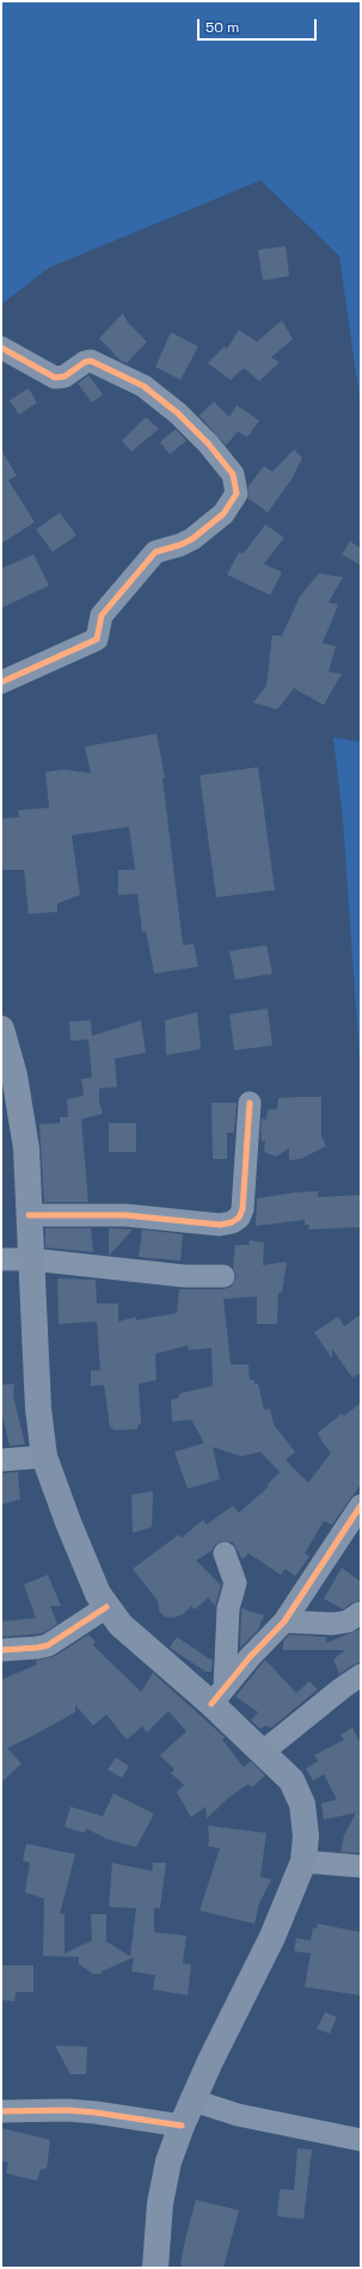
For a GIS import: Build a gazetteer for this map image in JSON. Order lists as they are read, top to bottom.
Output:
{
  "scale_bar": "50 m"
}
